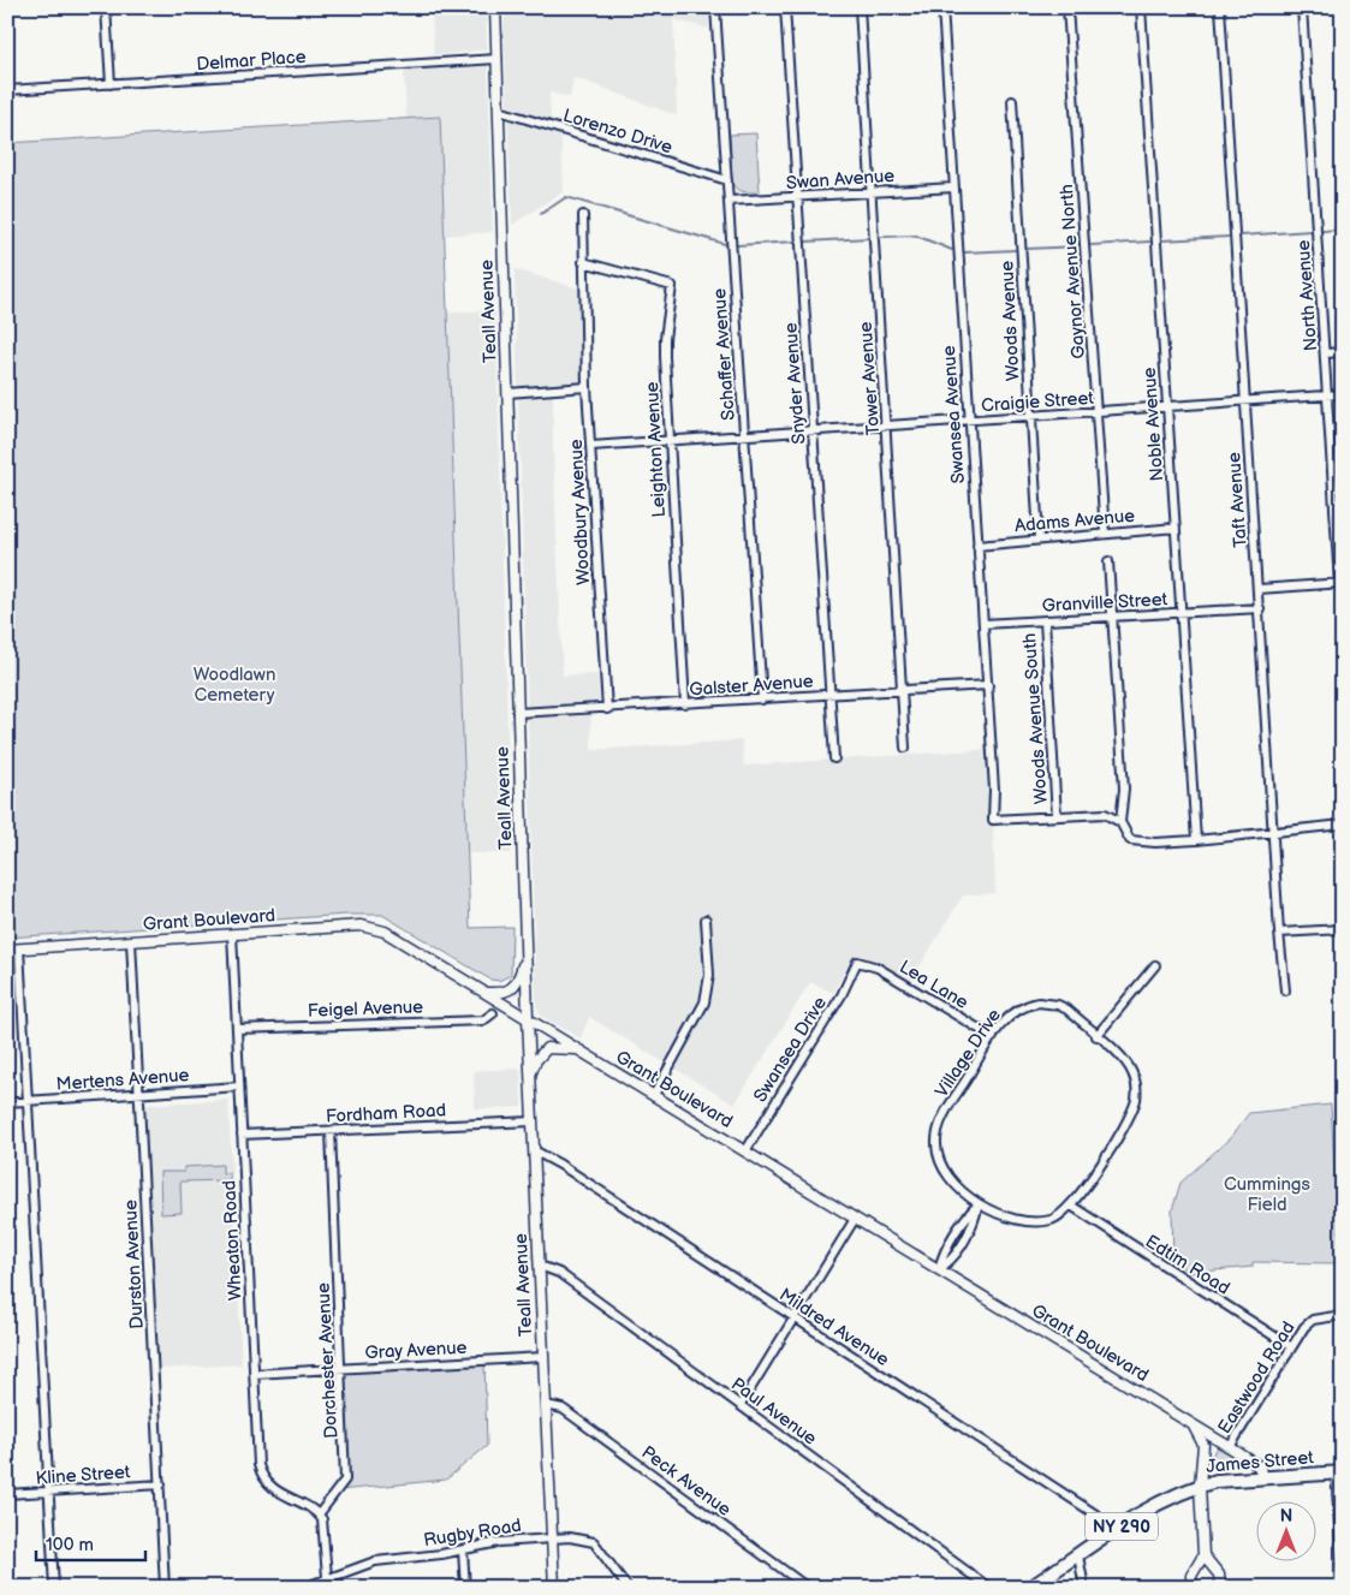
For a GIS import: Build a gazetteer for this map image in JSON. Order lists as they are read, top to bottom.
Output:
{
  "streets": {
    "main road": ["James Street", "NY 290"],
    "street": [
      "Delmar Place",
      "Lorenzo Drive",
      "Swan Avenue",
      "Gaynor Avenue North",
      "North Avenue",
      "Teall Avenue",
      "Woods Avenue",
      "Schaffer Avenue",
      "Tower Avenue",
      "Snyder Avenue",
      "Craigie Street",
      "Swansea Avenue",
      "Noble Avenue",
      "Leighton Avenue",
      "Taft Avenue",
      "Woodbury Avenue",
      "Adams Avenue",
      "Granville Street",
      "Galster Avenue",
      "Woods Avenue South",
      "Grant Boulevard",
      "Lea Lane",
      "Feigel Avenue",
      "Swansea Drive",
      "Village Drive",
      "Mertens Avenue",
      "Fordham Road",
      "Wheaton Road",
      "Durston Avenue",
      "Edtim Road",
      "Mildred Avenue",
      "Gray Avenue",
      "Dorchester Avenue",
      "Eastwood Road",
      "Paul Avenue",
      "Kline Street",
      "Peck Avenue",
      "Rugby Road"
    ]
  },
  "crossings": [
    ["Delmar Place", "Teall Avenue"],
    ["Lorenzo Drive", "Teall Avenue"],
    ["Lorenzo Drive", "Schaffer Avenue"],
    ["Swan Avenue", "Schaffer Avenue"],
    ["Swan Avenue", "Tower Avenue"],
    ["Swan Avenue", "Snyder Avenue"],
    ["Swan Avenue", "Swansea Avenue"],
    ["Gaynor Avenue North", "Craigie Street"],
    ["Gaynor Avenue North", "Adams Avenue"],
    ["North Avenue", "Craigie Street"],
    ["Teall Avenue", "Galster Avenue"],
    ["Teall Avenue", "Grant Boulevard"],
    ["Teall Avenue", "Fordham Road"],
    ["Teall Avenue", "Mildred Avenue"],
    ["Teall Avenue", "Gray Avenue"],
    ["Teall Avenue", "Paul Avenue"],
    ["Teall Avenue", "Peck Avenue"],
    ["Teall Avenue", "Rugby Road"],
    ["Woods Avenue", "Craigie Street"],
    ["Woods Avenue", "Adams Avenue"],
    ["Schaffer Avenue", "Craigie Street"],
    ["Schaffer Avenue", "Galster Avenue"],
    ["Tower Avenue", "Craigie Street"],
    ["Tower Avenue", "Galster Avenue"],
    ["Snyder Avenue", "Craigie Street"],
    ["Snyder Avenue", "Galster Avenue"],
    ["Craigie Street", "Swansea Avenue"],
    ["Craigie Street", "Noble Avenue"],
    ["Craigie Street", "Leighton Avenue"],
    ["Craigie Street", "Taft Avenue"],
    ["Craigie Street", "Woodbury Avenue"],
    ["Swansea Avenue", "Adams Avenue"],
    ["Swansea Avenue", "Granville Street"],
    ["Swansea Avenue", "Galster Avenue"],
    ["Swansea Avenue", "Woods Avenue South"],
    ["Noble Avenue", "Adams Avenue"],
    ["Noble Avenue", "Granville Street"],
    ["Leighton Avenue", "Woodbury Avenue"],
    ["Leighton Avenue", "Galster Avenue"],
    ["Taft Avenue", "Granville Street"],
    ["Woodbury Avenue", "Galster Avenue"],
    ["Granville Street", "Woods Avenue South"],
    ["Grant Boulevard", "Swansea Drive"],
    ["Grant Boulevard", "Wheaton Road"],
    ["Grant Boulevard", "Durston Avenue"],
    ["Grant Boulevard", "Eastwood Road"],
    ["Grant Boulevard", "James Street"],
    ["Lea Lane", "Swansea Drive"],
    ["Lea Lane", "Village Drive"],
    ["Lea Lane", "Edtim Road"],
    ["Feigel Avenue", "Wheaton Road"],
    ["Village Drive", "Edtim Road"],
    ["Mertens Avenue", "Wheaton Road"],
    ["Mertens Avenue", "Durston Avenue"],
    ["Fordham Road", "Wheaton Road"],
    ["Fordham Road", "Dorchester Avenue"],
    ["Wheaton Road", "Gray Avenue"],
    ["Wheaton Road", "Dorchester Avenue"],
    ["Durston Avenue", "Kline Street"],
    ["Edtim Road", "Eastwood Road"],
    ["Mildred Avenue", "James Street"],
    ["Gray Avenue", "Dorchester Avenue"]
  ],
  "parks": ["Woodlawn Cemetery", "Cummings Field"],
  "scale_bar": "100 m",
  "north": "top"
}
